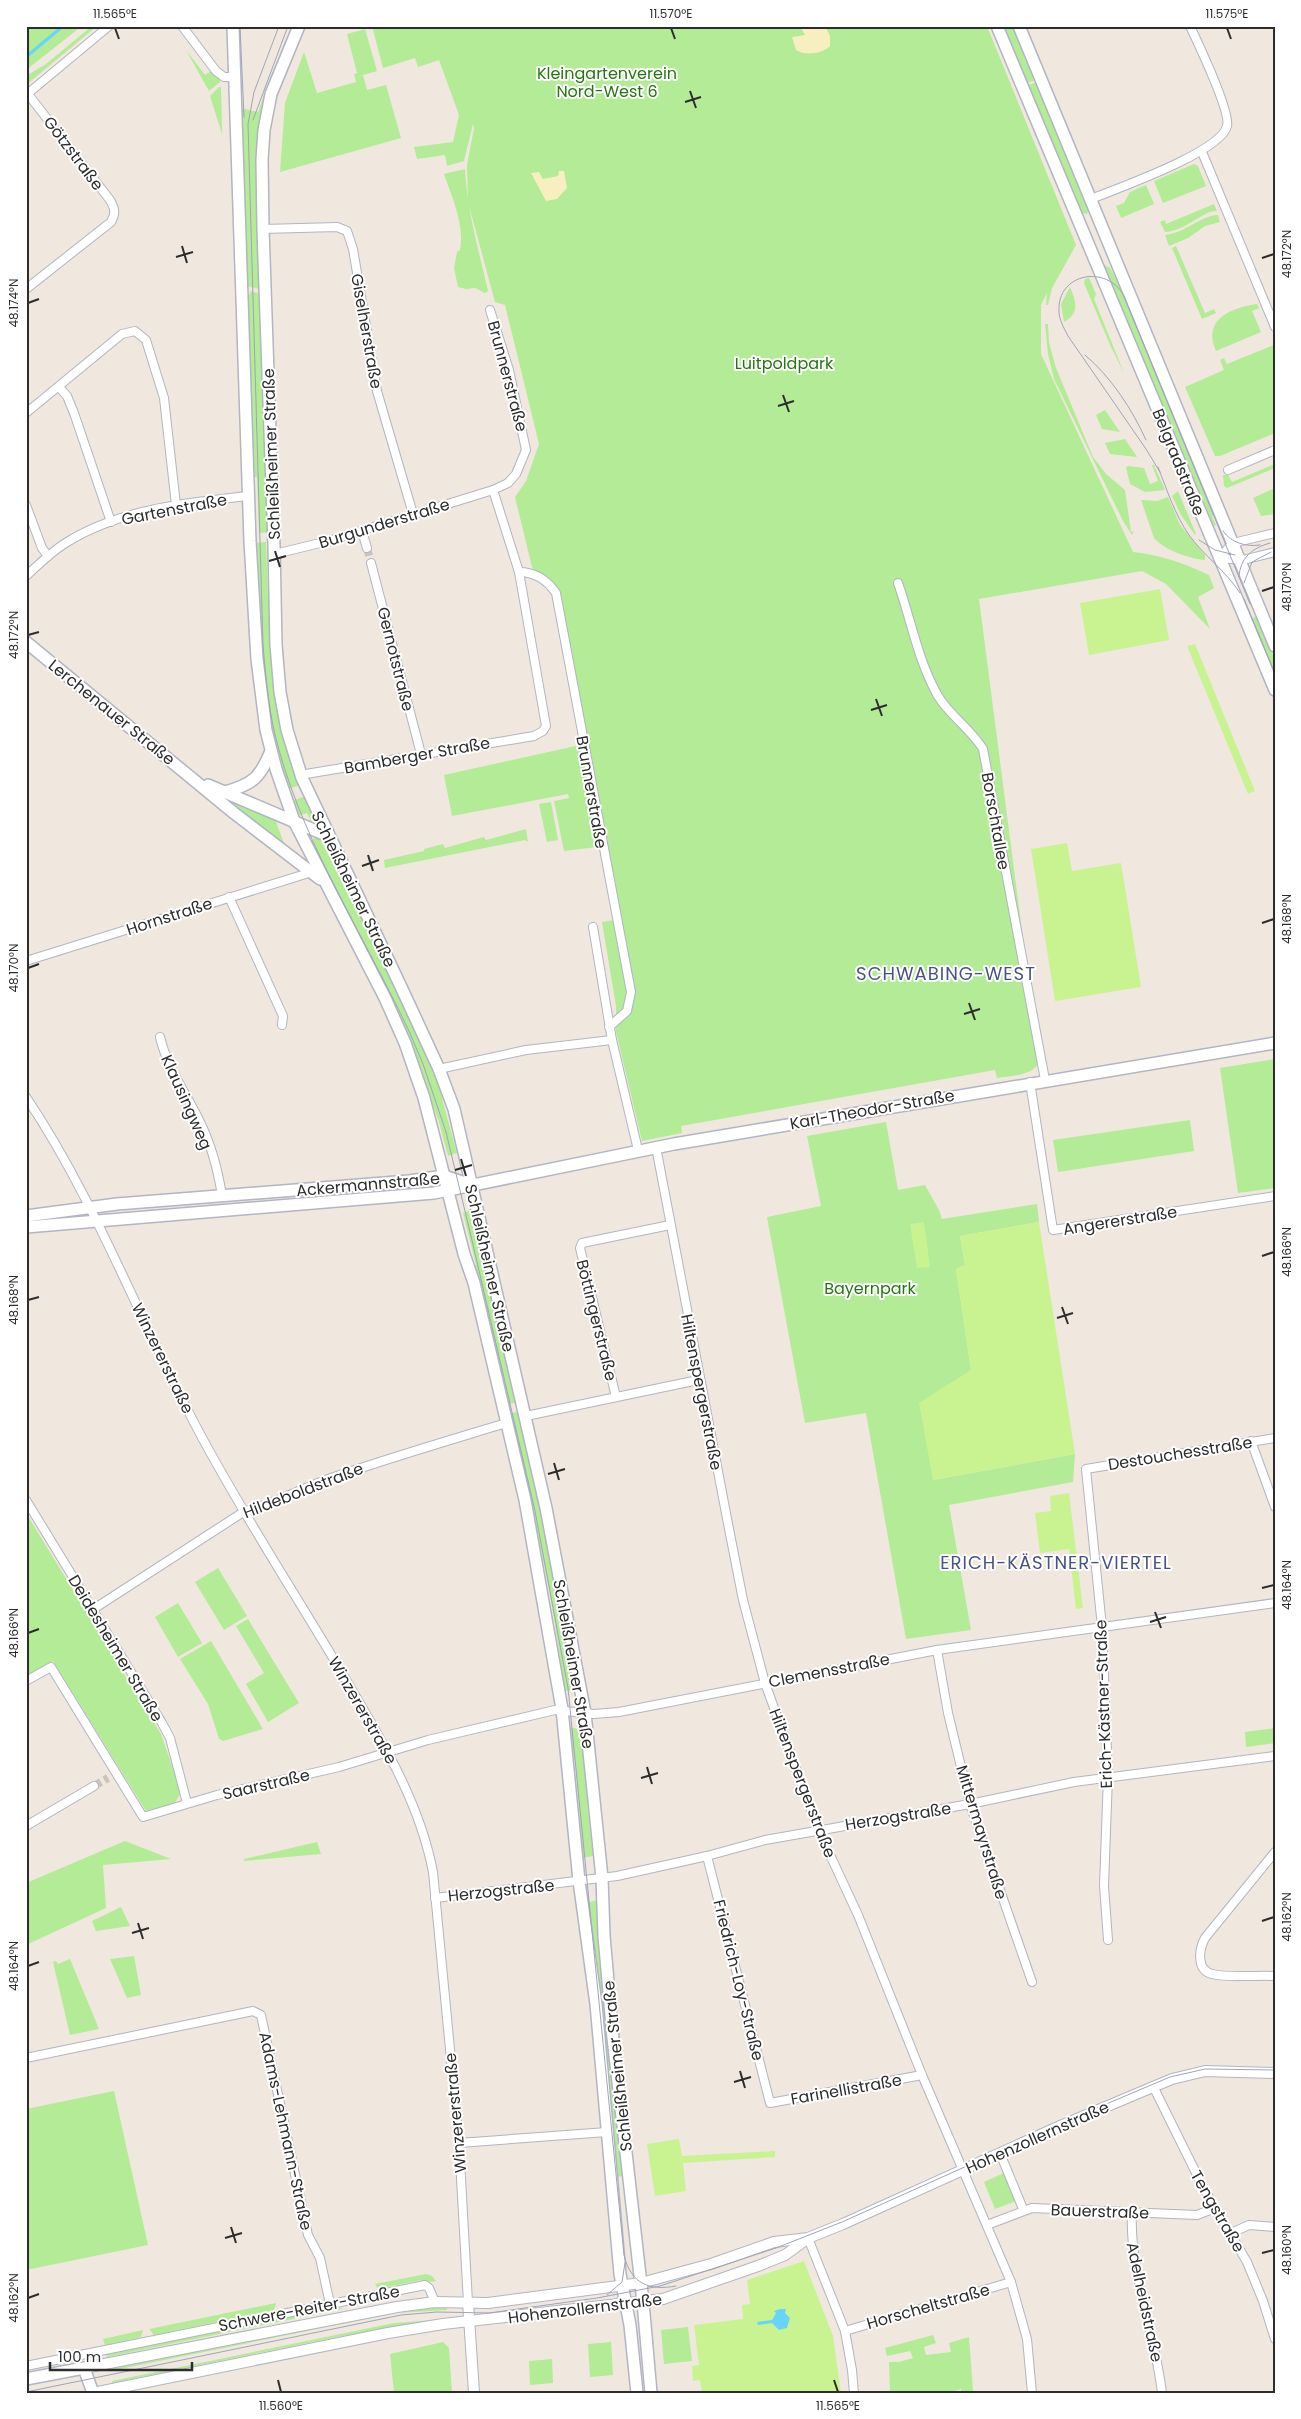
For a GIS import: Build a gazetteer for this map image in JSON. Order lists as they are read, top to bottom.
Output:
{
  "streets": {
    "main road": [
      "Schleißheimer Straße",
      "Belgradstraße",
      "Lerchenauer Straße",
      "Karl-Theodor-Straße",
      "Ackermannstraße",
      "Schwere-Reiter-Straße"
    ],
    "street": [
      "Götzstraße",
      "Giselherstraße",
      "Brunnerstraße",
      "Gartenstraße",
      "Burgunderstraße",
      "Gernotstraße",
      "Bamberger Straße",
      "Borschtallee",
      "Hornstraße",
      "Klausingweg",
      "Angererstraße",
      "Böttingerstraße",
      "Winzererstraße",
      "Hiltenspergerstraße",
      "Destouchesstraße",
      "Hildeboldstraße",
      "Deidesheimer Straße",
      "Clemensstraße",
      "Erich-Kästner-Straße",
      "Saarstraße",
      "Herzogstraße",
      "Mittermayrstraße",
      "Friedrich-Loy-Straße",
      "Farinellistraße",
      "Adams-Lehmann-Straße",
      "Hohenzollernstraße",
      "Bauerstraße",
      "Tengstraße",
      "Adelheidstraße",
      "Horscheltstraße"
    ]
  },
  "crossings": [
    ["Giselherstraße", "Schleißheimer Straße"],
    ["Giselherstraße", "Burgunderstraße"],
    ["Brunnerstraße", "Burgunderstraße"],
    ["Brunnerstraße", "Bamberger Straße"],
    ["Schleißheimer Straße", "Gartenstraße"],
    ["Schleißheimer Straße", "Burgunderstraße"],
    ["Schleißheimer Straße", "Lerchenauer Straße"],
    ["Schleißheimer Straße", "Bamberger Straße"],
    ["Schleißheimer Straße", "Karl-Theodor-Straße"],
    ["Schleißheimer Straße", "Ackermannstraße"],
    ["Schleißheimer Straße", "Hildeboldstraße"],
    ["Schleißheimer Straße", "Clemensstraße"],
    ["Schleißheimer Straße", "Herzogstraße"],
    ["Schleißheimer Straße", "Hohenzollernstraße"],
    ["Gernotstraße", "Bamberger Straße"],
    ["Lerchenauer Straße", "Hornstraße"],
    ["Borschtallee", "Karl-Theodor-Straße"],
    ["Klausingweg", "Ackermannstraße"],
    ["Karl-Theodor-Straße", "Ackermannstraße"],
    ["Karl-Theodor-Straße", "Angererstraße"],
    ["Karl-Theodor-Straße", "Hiltenspergerstraße"],
    ["Ackermannstraße", "Winzererstraße"],
    ["Böttingerstraße", "Hiltenspergerstraße"],
    ["Winzererstraße", "Hildeboldstraße"],
    ["Winzererstraße", "Clemensstraße"],
    ["Winzererstraße", "Saarstraße"],
    ["Winzererstraße", "Herzogstraße"],
    ["Winzererstraße", "Hohenzollernstraße"],
    ["Winzererstraße", "Schwere-Reiter-Straße"],
    ["Hiltenspergerstraße", "Clemensstraße"],
    ["Hiltenspergerstraße", "Herzogstraße"],
    ["Hiltenspergerstraße", "Farinellistraße"],
    ["Hiltenspergerstraße", "Hohenzollernstraße"],
    ["Hiltenspergerstraße", "Bauerstraße"],
    ["Hiltenspergerstraße", "Horscheltstraße"],
    ["Destouchesstraße", "Erich-Kästner-Straße"],
    ["Hildeboldstraße", "Deidesheimer Straße"],
    ["Deidesheimer Straße", "Saarstraße"],
    ["Clemensstraße", "Erich-Kästner-Straße"],
    ["Clemensstraße", "Saarstraße"],
    ["Clemensstraße", "Mittermayrstraße"],
    ["Erich-Kästner-Straße", "Herzogstraße"],
    ["Herzogstraße", "Mittermayrstraße"],
    ["Herzogstraße", "Friedrich-Loy-Straße"],
    ["Friedrich-Loy-Straße", "Farinellistraße"],
    ["Adams-Lehmann-Straße", "Schwere-Reiter-Straße"],
    ["Hohenzollernstraße", "Tengstraße"],
    ["Hohenzollernstraße", "Schwere-Reiter-Straße"],
    ["Bauerstraße", "Tengstraße"],
    ["Bauerstraße", "Adelheidstraße"]
  ],
  "districts": ["SCHWABING-WEST", "ERICH-KÄSTNER-VIERTEL"],
  "parks": ["Kleingartenverein Nord-West 6", "Luitpoldpark", "Bayernpark"],
  "scale_bar": "100 m",
  "coordinates": [
    "11.565°E",
    "11.570°E",
    "11.575°E",
    "48.172°N",
    "48.174°N",
    "48.170°N",
    "48.168°N",
    "48.166°N",
    "48.164°N",
    "48.162°N",
    "48.160°N",
    "11.560°E"
  ]
}
